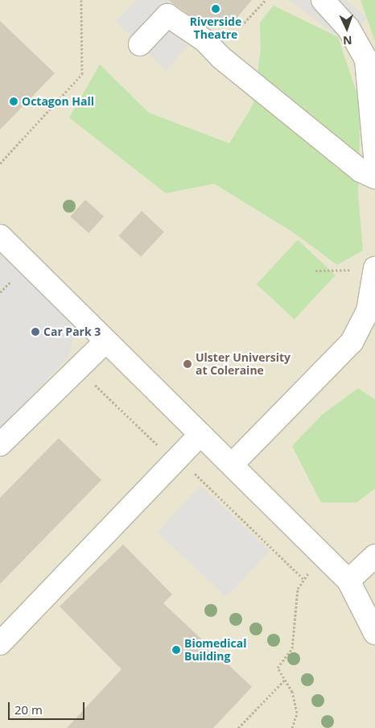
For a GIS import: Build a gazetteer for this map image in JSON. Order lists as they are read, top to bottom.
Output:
{
  "places": [
    "Riverside Theatre",
    "Octagon Hall",
    "Car Park 3",
    "Ulster University at Coleraine",
    "Biomedical Building"
  ],
  "scale_bar": "20 m",
  "north": "bottom"
}
